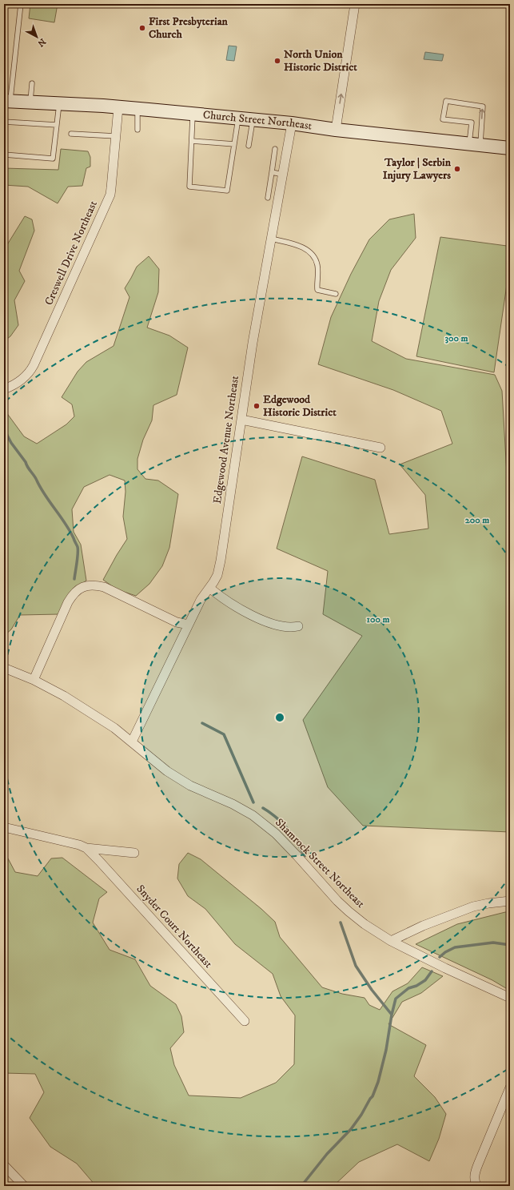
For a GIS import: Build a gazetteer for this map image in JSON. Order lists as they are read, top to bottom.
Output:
{
  "streets": {
    "main road": ["Church Street Northeast"],
    "street": [
      "Creswell Drive Northeast",
      "Edgewood Avenue Northeast",
      "Shamrock Street Northeast",
      "Snyder Court Northeast"
    ]
  },
  "crossings": [
    ["Church Street Northeast", "Creswell Drive Northeast"],
    ["Church Street Northeast", "Edgewood Avenue Northeast"],
    ["Edgewood Avenue Northeast", "Shamrock Street Northeast"]
  ],
  "places": [
    "First Presbyterian Church",
    "North Union Historic District",
    "Taylor | Serbin Injury Lawyers",
    "Edgewood Historic District"
  ],
  "north": "bottom right",
  "rings": ["300 m", "200 m", "100 m"]
}
